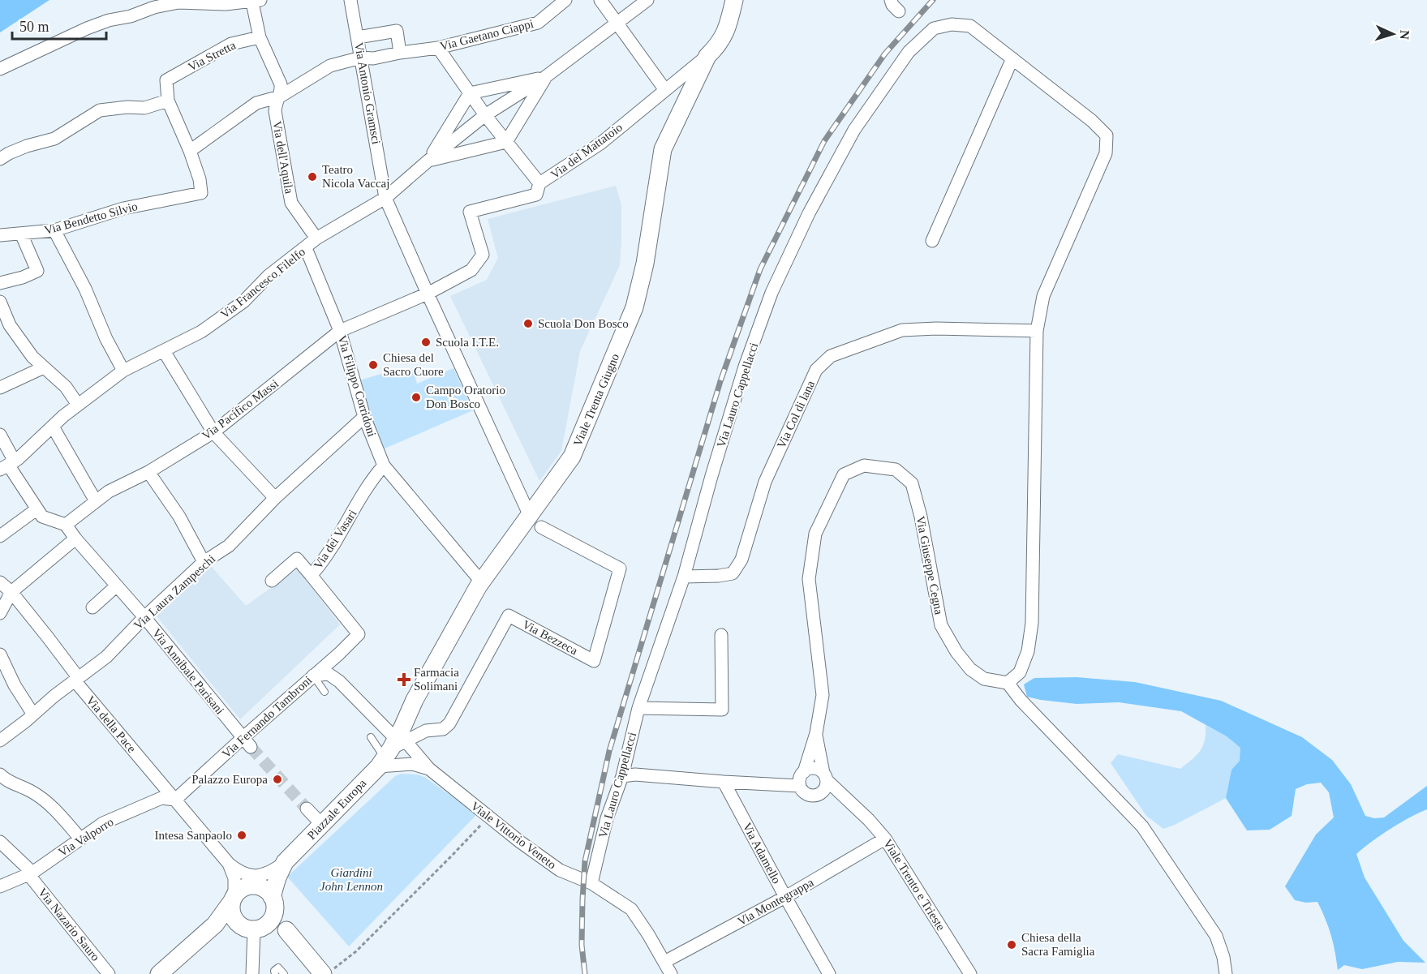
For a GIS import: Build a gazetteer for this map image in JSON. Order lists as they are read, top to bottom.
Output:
{
  "streets": {
    "street": [
      "Via Gaetano Ciappi",
      "Via Stretta",
      "Via Antonio Gramsci",
      "Via del Mattatoio",
      "Via dell'Aquila",
      "Via Bendetto Silvio",
      "Via Francesco Filelfo",
      "Via Filippo Corridoni",
      "Via Lauro Cappellacci",
      "Viale Trenta Giugno",
      "Via Pacifico Massi",
      "Via Col di lana",
      "Via dei Vasari",
      "Via Giuseppe Cegna",
      "Via Laura Zampeschi",
      "Via Bezzeca",
      "Via Annibale Parisani",
      "Via Fernando Tambroni",
      "Via della Pace",
      "Piazzale Europa",
      "Viale Vittorio Veneto",
      "Via Valporro",
      "Via Adamello",
      "Viale Trento e Trieste",
      "Via Montegrappa",
      "Via Nazario Sauro"
    ]
  },
  "crossings": [
    ["Via Gaetano Ciappi", "Via Antonio Gramsci"],
    ["Via Gaetano Ciappi", "Via dell'Aquila"],
    ["Via Gaetano Ciappi", "Via Bendetto Silvio"],
    ["Via Stretta", "Via dell'Aquila"],
    ["Via Antonio Gramsci", "Via Francesco Filelfo"],
    ["Via Antonio Gramsci", "Viale Trenta Giugno"],
    ["Via Antonio Gramsci", "Via Pacifico Massi"],
    ["Via Antonio Gramsci", "Via Bezzeca"],
    ["Via del Mattatoio", "Viale Trenta Giugno"],
    ["Via del Mattatoio", "Via Pacifico Massi"],
    ["Via dell'Aquila", "Via Francesco Filelfo"],
    ["Via Francesco Filelfo", "Via Filippo Corridoni"],
    ["Via Filippo Corridoni", "Viale Trenta Giugno"],
    ["Via Filippo Corridoni", "Via Pacifico Massi"],
    ["Via Filippo Corridoni", "Via dei Vasari"],
    ["Via Filippo Corridoni", "Via Laura Zampeschi"],
    ["Via Lauro Cappellacci", "Via Col di lana"],
    ["Via Lauro Cappellacci", "Viale Vittorio Veneto"],
    ["Viale Trenta Giugno", "Via Bezzeca"],
    ["Viale Trenta Giugno", "Piazzale Europa"],
    ["Viale Trenta Giugno", "Viale Vittorio Veneto"],
    ["Via Pacifico Massi", "Via Annibale Parisani"],
    ["Via dei Vasari", "Via Fernando Tambroni"],
    ["Via Giuseppe Cegna", "Viale Trento e Trieste"],
    ["Via Laura Zampeschi", "Via Annibale Parisani"],
    ["Via Laura Zampeschi", "Via della Pace"],
    ["Via Bezzeca", "Piazzale Europa"],
    ["Via Bezzeca", "Viale Vittorio Veneto"],
    ["Via Annibale Parisani", "Via Fernando Tambroni"],
    ["Via Fernando Tambroni", "Via della Pace"],
    ["Via Fernando Tambroni", "Viale Vittorio Veneto"],
    ["Via Fernando Tambroni", "Via Valporro"],
    ["Via della Pace", "Piazzale Europa"],
    ["Via della Pace", "Via Valporro"],
    ["Piazzale Europa", "Viale Vittorio Veneto"],
    ["Viale Vittorio Veneto", "Via Montegrappa"],
    ["Via Valporro", "Via Nazario Sauro"],
    ["Via Adamello", "Via Montegrappa"],
    ["Viale Trento e Trieste", "Via Montegrappa"]
  ],
  "parks": ["Giardini John Lennon"],
  "places": {
    "other": [
      "Teatro Nicola Vaccaj",
      "Scuola Don Bosco",
      "Scuola I.T.E.",
      "Chiesa del Sacro Cuore",
      "Campo Oratorio Don Bosco",
      "Palazzo Europa",
      "Intesa Sanpaolo",
      "Chiesa della Sacra Famiglia"
    ],
    "health": ["Farmacia Solimani"]
  },
  "scale_bar": "50 m",
  "north": "right"
}
